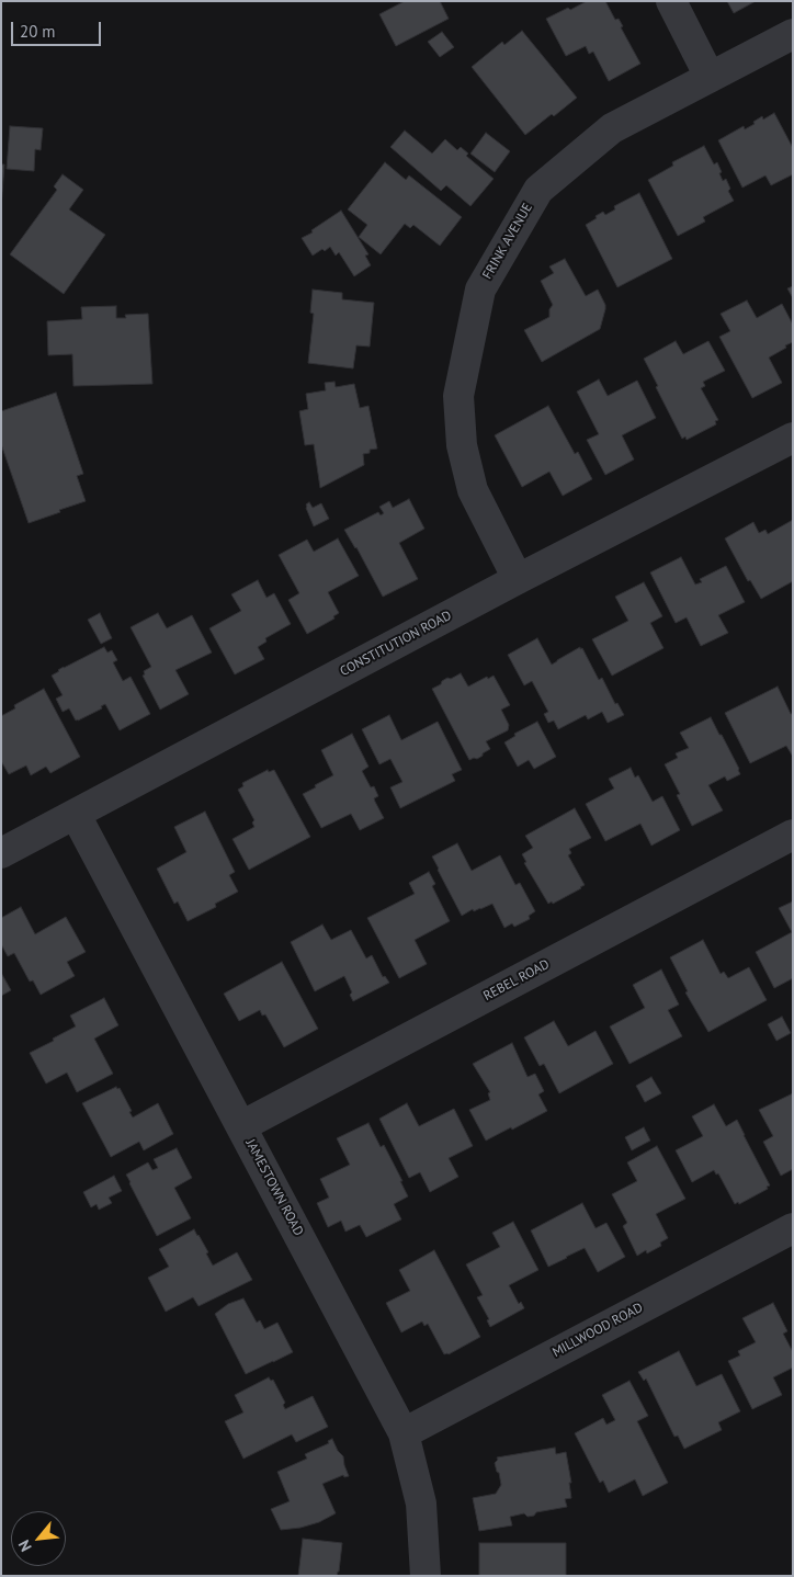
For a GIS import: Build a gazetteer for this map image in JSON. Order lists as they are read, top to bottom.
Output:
{
  "streets": {
    "street": [
      "FRINK AVENUE",
      "CONSTITUTION ROAD",
      "REBEL ROAD",
      "JAMESTOWN ROAD",
      "MILLWOOD ROAD"
    ]
  },
  "crossings": [
    ["FRINK AVENUE", "CONSTITUTION ROAD"],
    ["CONSTITUTION ROAD", "JAMESTOWN ROAD"],
    ["REBEL ROAD", "JAMESTOWN ROAD"],
    ["JAMESTOWN ROAD", "MILLWOOD ROAD"]
  ],
  "scale_bar": "20 m",
  "north": "bottom left"
}
